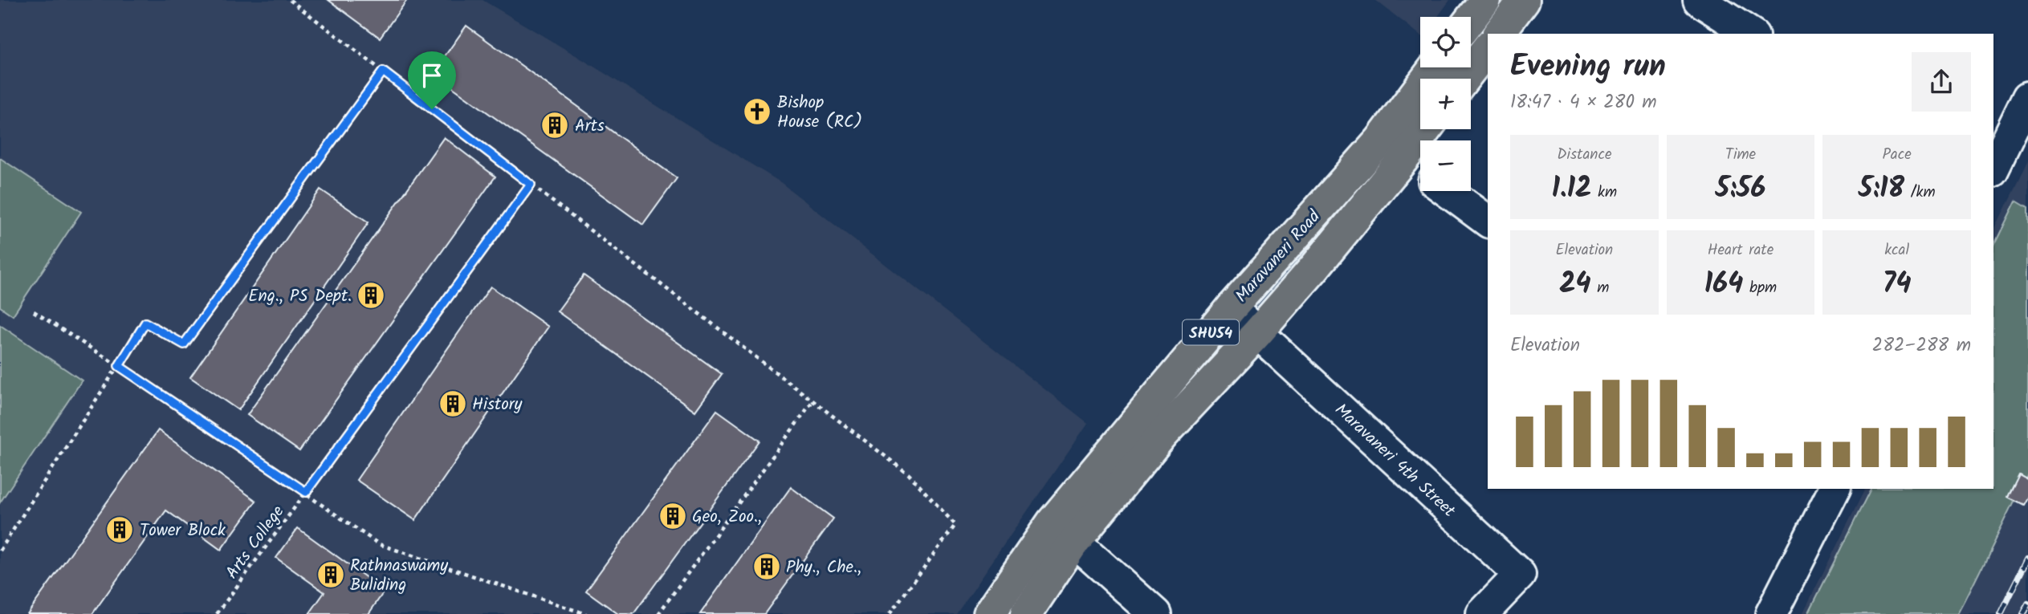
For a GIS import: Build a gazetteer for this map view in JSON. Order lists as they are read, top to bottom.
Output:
{
  "streets": {
    "main road": ["Maravaneri Road", "SHU54"],
    "street": ["Maravaneri 4th Street"],
    "path": ["Arts College"]
  },
  "crossings": [
    ["Maravaneri Road", "Maravaneri 4th Street"]
  ],
  "places": {
    "church": ["Bishop House (RC)"],
    "building": [
      "Arts",
      "Eng., PS Dept.",
      "History",
      "Geo, Zoo.,",
      "Tower Block",
      "Phy., Che.,",
      "Rathnaswamy Buliding"
    ]
  },
  "page": {
    "map_buttons": ["+", "−"],
    "heading": ["Evening run", "18:47 · 4 × 280 m"],
    "stats": [
      ["Distance", "1.12 km"],
      ["Time", "5:56"],
      ["Pace", "5:18 /km"],
      ["Elevation", "24 m"],
      ["Heart rate", "164 bpm"],
      ["kcal", "74"]
    ],
    "chart": ["Elevation", "282–288 m"]
  }
}
